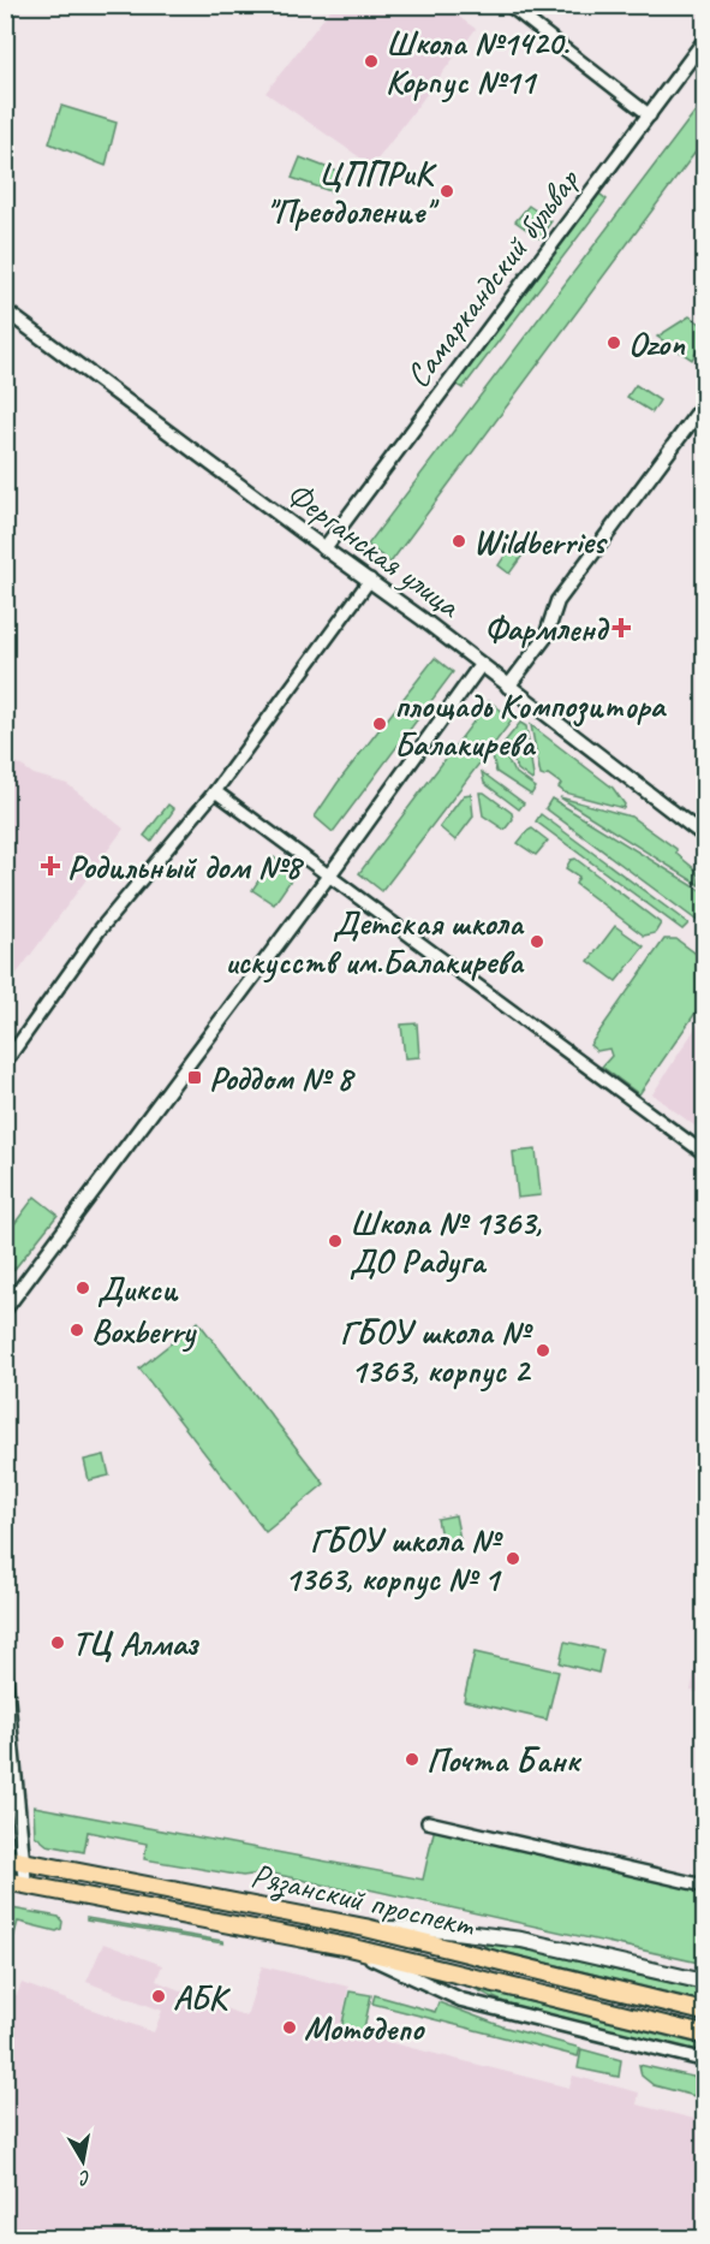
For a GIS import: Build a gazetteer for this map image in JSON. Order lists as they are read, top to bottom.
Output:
{
  "streets": {
    "main road": ["Рязанский проспект"],
    "street": ["Самаркандский бульвар", "Ферганская улица"]
  },
  "crossings": [
    ["Самаркандский бульвар", "Ферганская улица"]
  ],
  "places": {
    "other": [
      "Школа №1420. Корпус №11",
      "ЦППРиК \"Преодоление\"",
      "Ozon",
      "Wildberries",
      "площадь Композитора Балакирева",
      "Детская школа искусств им.Балакирева",
      "Школа № 1363, ДО Радуга",
      "Дикси",
      "Boxberry",
      "ГБОУ школа № 1363, корпус 2",
      "ГБОУ школа № 1363, корпус № 1",
      "ТЦ Алмаз",
      "Почта Банк",
      "АБК",
      "Мотодепо"
    ],
    "health": ["Фармленд", "Родильный дом №8"],
    "transit": ["Роддом № 8"]
  },
  "north": "bottom"
}
